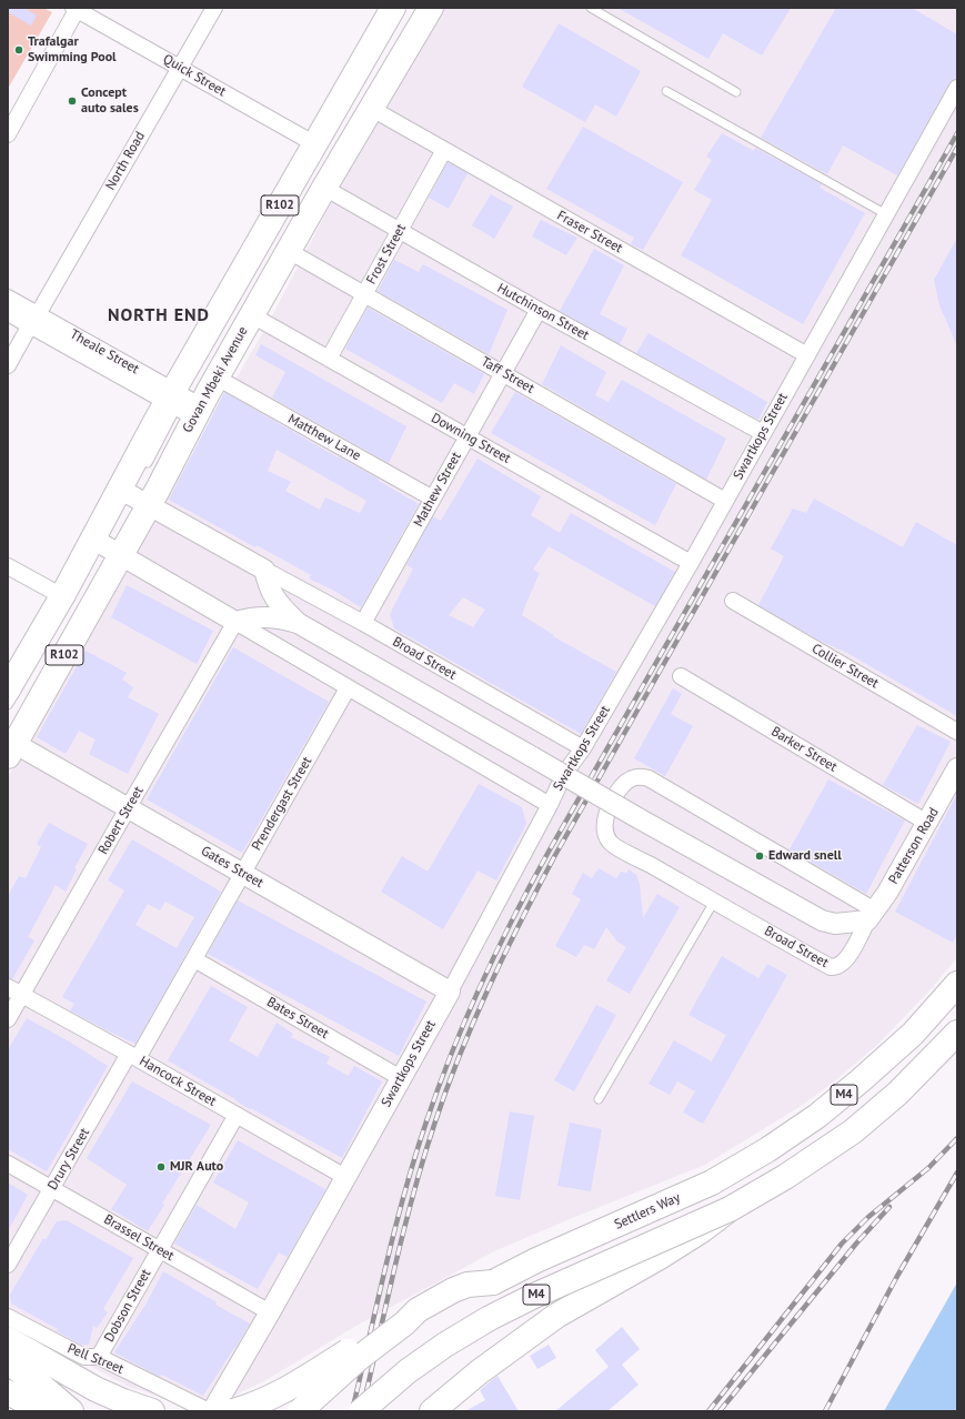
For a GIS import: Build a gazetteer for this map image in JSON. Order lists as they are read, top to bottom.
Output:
{
  "streets": {
    "main road": [
      "R102",
      "Govan Mbeki Avenue",
      "M4",
      "Settlers Way"
    ],
    "street": [
      "Quick Street",
      "North Road",
      "Fraser Street",
      "Frost Street",
      "Hutchinson Street",
      "Theale Street",
      "Taff Street",
      "Swartkops Street",
      "Matthew Lane",
      "Downing Street",
      "Mathew Street",
      "Broad Street",
      "Collier Street",
      "Barker Street",
      "Prendergast Street",
      "Robert Street",
      "Patterson Road",
      "Gates Street",
      "Bates Street",
      "Hancock Street",
      "Drury Street",
      "Brassel Street",
      "Dobson Street",
      "Pell Street"
    ]
  },
  "crossings": [
    ["Quick Street", "North Road"],
    ["Quick Street", "Govan Mbeki Avenue"],
    ["North Road", "Theale Street"],
    ["Fraser Street", "Frost Street"],
    ["Fraser Street", "Govan Mbeki Avenue"],
    ["Fraser Street", "Swartkops Street"],
    ["Frost Street", "Hutchinson Street"],
    ["Frost Street", "Taff Street"],
    ["Frost Street", "Downing Street"],
    ["Hutchinson Street", "Govan Mbeki Avenue"],
    ["Hutchinson Street", "Swartkops Street"],
    ["Hutchinson Street", "Mathew Street"],
    ["Theale Street", "Govan Mbeki Avenue"],
    ["Taff Street", "Govan Mbeki Avenue"],
    ["Taff Street", "Swartkops Street"],
    ["Taff Street", "Mathew Street"],
    ["Govan Mbeki Avenue", "Matthew Lane"],
    ["Govan Mbeki Avenue", "Downing Street"],
    ["Govan Mbeki Avenue", "Broad Street"],
    ["Govan Mbeki Avenue", "Gates Street"],
    ["Swartkops Street", "Downing Street"],
    ["Swartkops Street", "Broad Street"],
    ["Swartkops Street", "Gates Street"],
    ["Swartkops Street", "Bates Street"],
    ["Swartkops Street", "Hancock Street"],
    ["Swartkops Street", "Brassel Street"],
    ["Matthew Lane", "Mathew Street"],
    ["Downing Street", "Mathew Street"],
    ["Mathew Street", "Broad Street"],
    ["Broad Street", "Patterson Road"],
    ["Barker Street", "Patterson Road"],
    ["Prendergast Street", "Gates Street"],
    ["Prendergast Street", "Bates Street"],
    ["Prendergast Street", "Hancock Street"],
    ["Prendergast Street", "Drury Street"],
    ["Robert Street", "Gates Street"],
    ["Robert Street", "Hancock Street"],
    ["Hancock Street", "Drury Street"],
    ["Hancock Street", "Dobson Street"],
    ["Drury Street", "Brassel Street"],
    ["Brassel Street", "Dobson Street"],
    ["Dobson Street", "Pell Street"]
  ],
  "districts": ["NORTH END"],
  "places": [
    "Trafalgar Swimming Pool",
    "Concept auto sales",
    "Edward snell",
    "MJR Auto"
  ]
}
